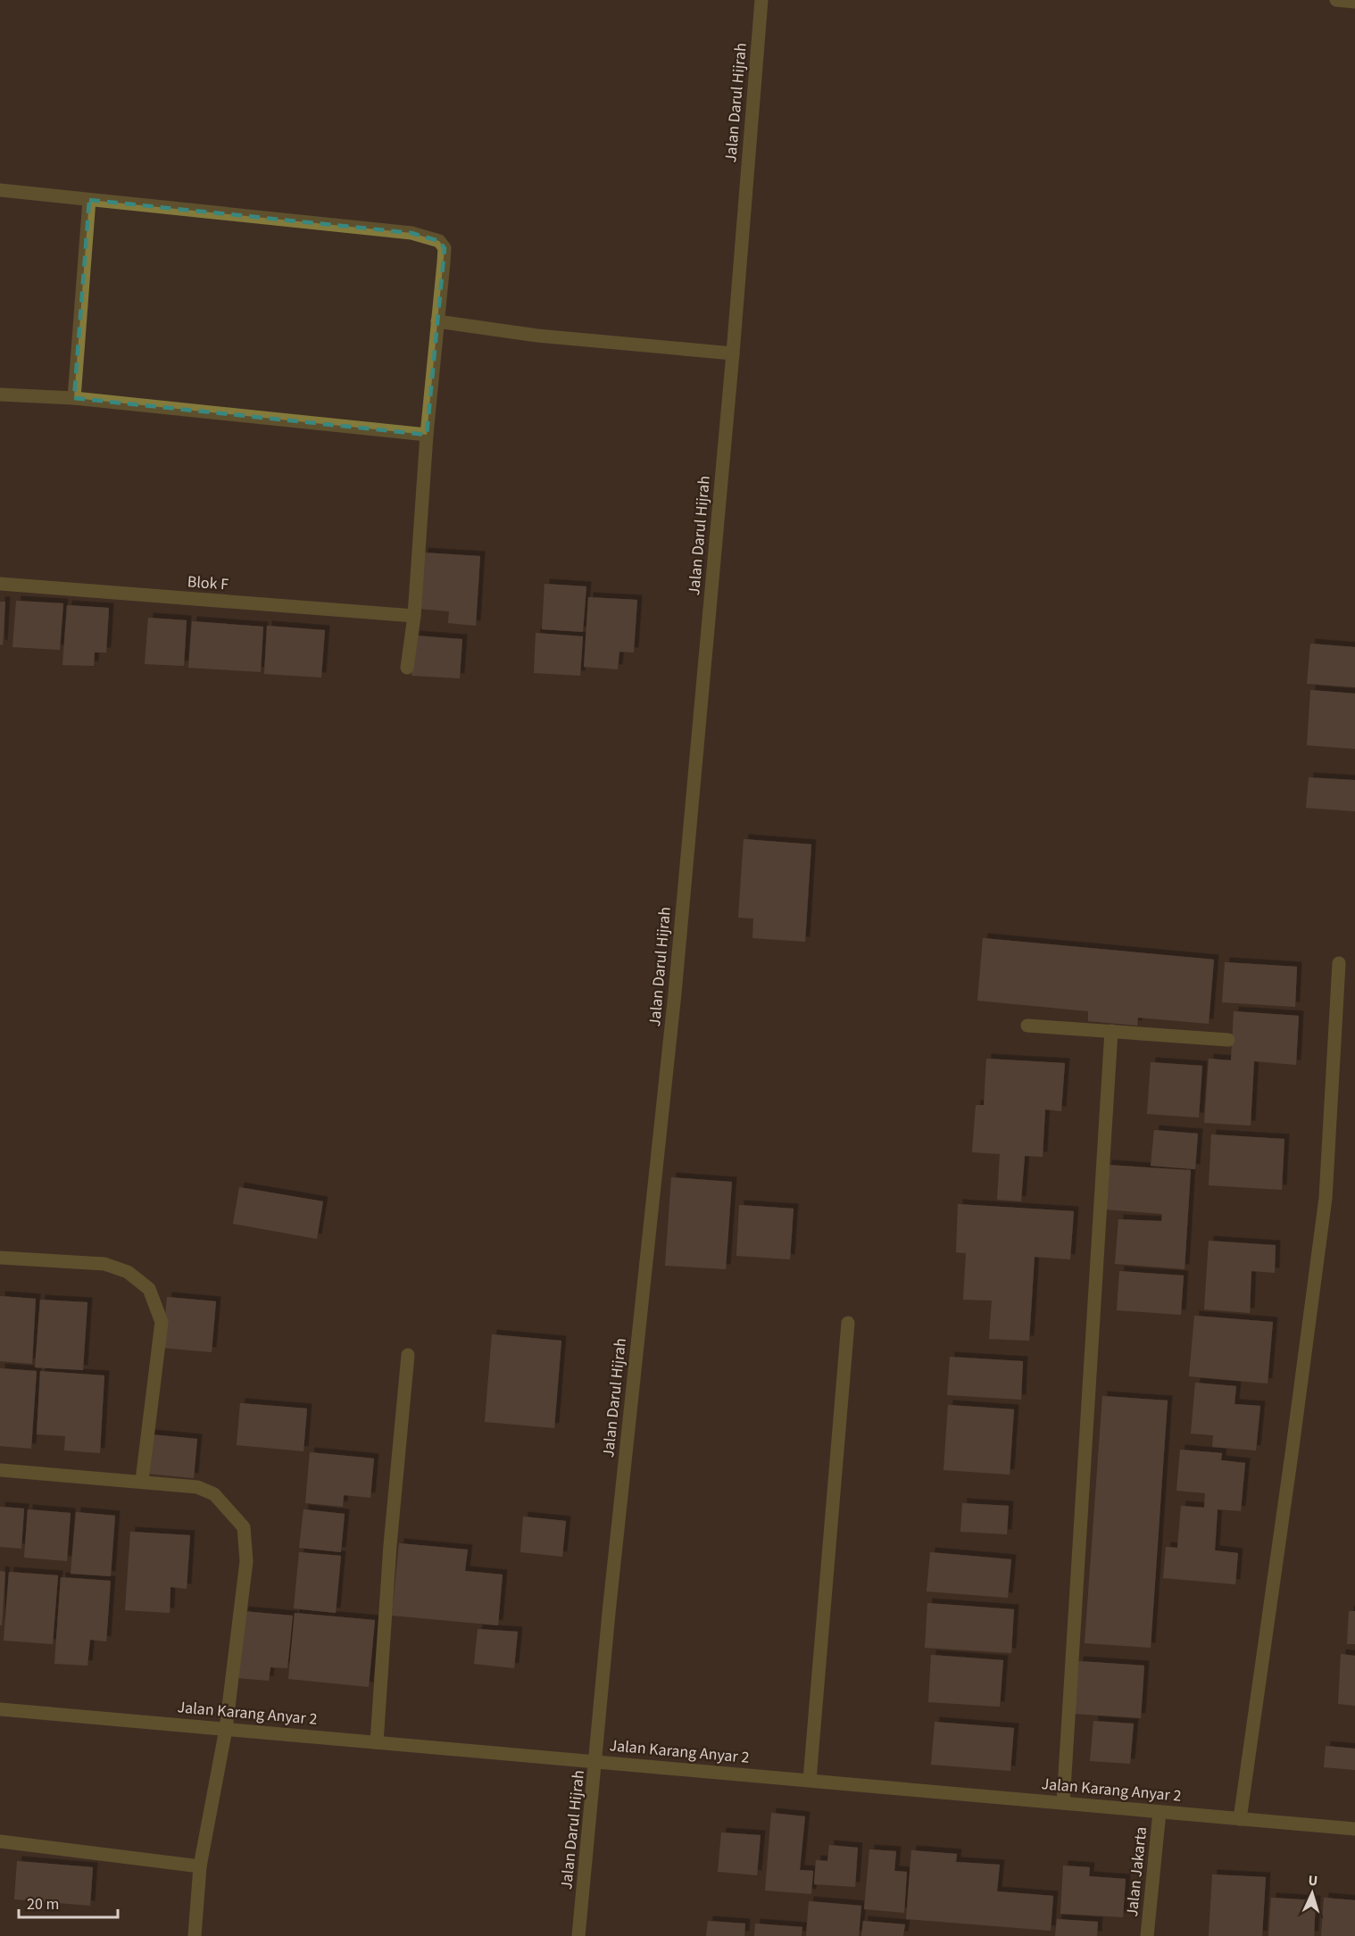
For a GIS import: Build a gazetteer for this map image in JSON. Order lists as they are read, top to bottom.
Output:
{
  "streets": {
    "street": [
      "Jalan Darul Hijrah",
      "Blok F",
      "Jalan Karang Anyar 2",
      "Jalan Jakarta"
    ]
  },
  "crossings": [
    ["Jalan Darul Hijrah", "Jalan Karang Anyar 2"],
    ["Jalan Karang Anyar 2", "Jalan Jakarta"]
  ],
  "scale_bar": "20 m",
  "north": "top"
}
